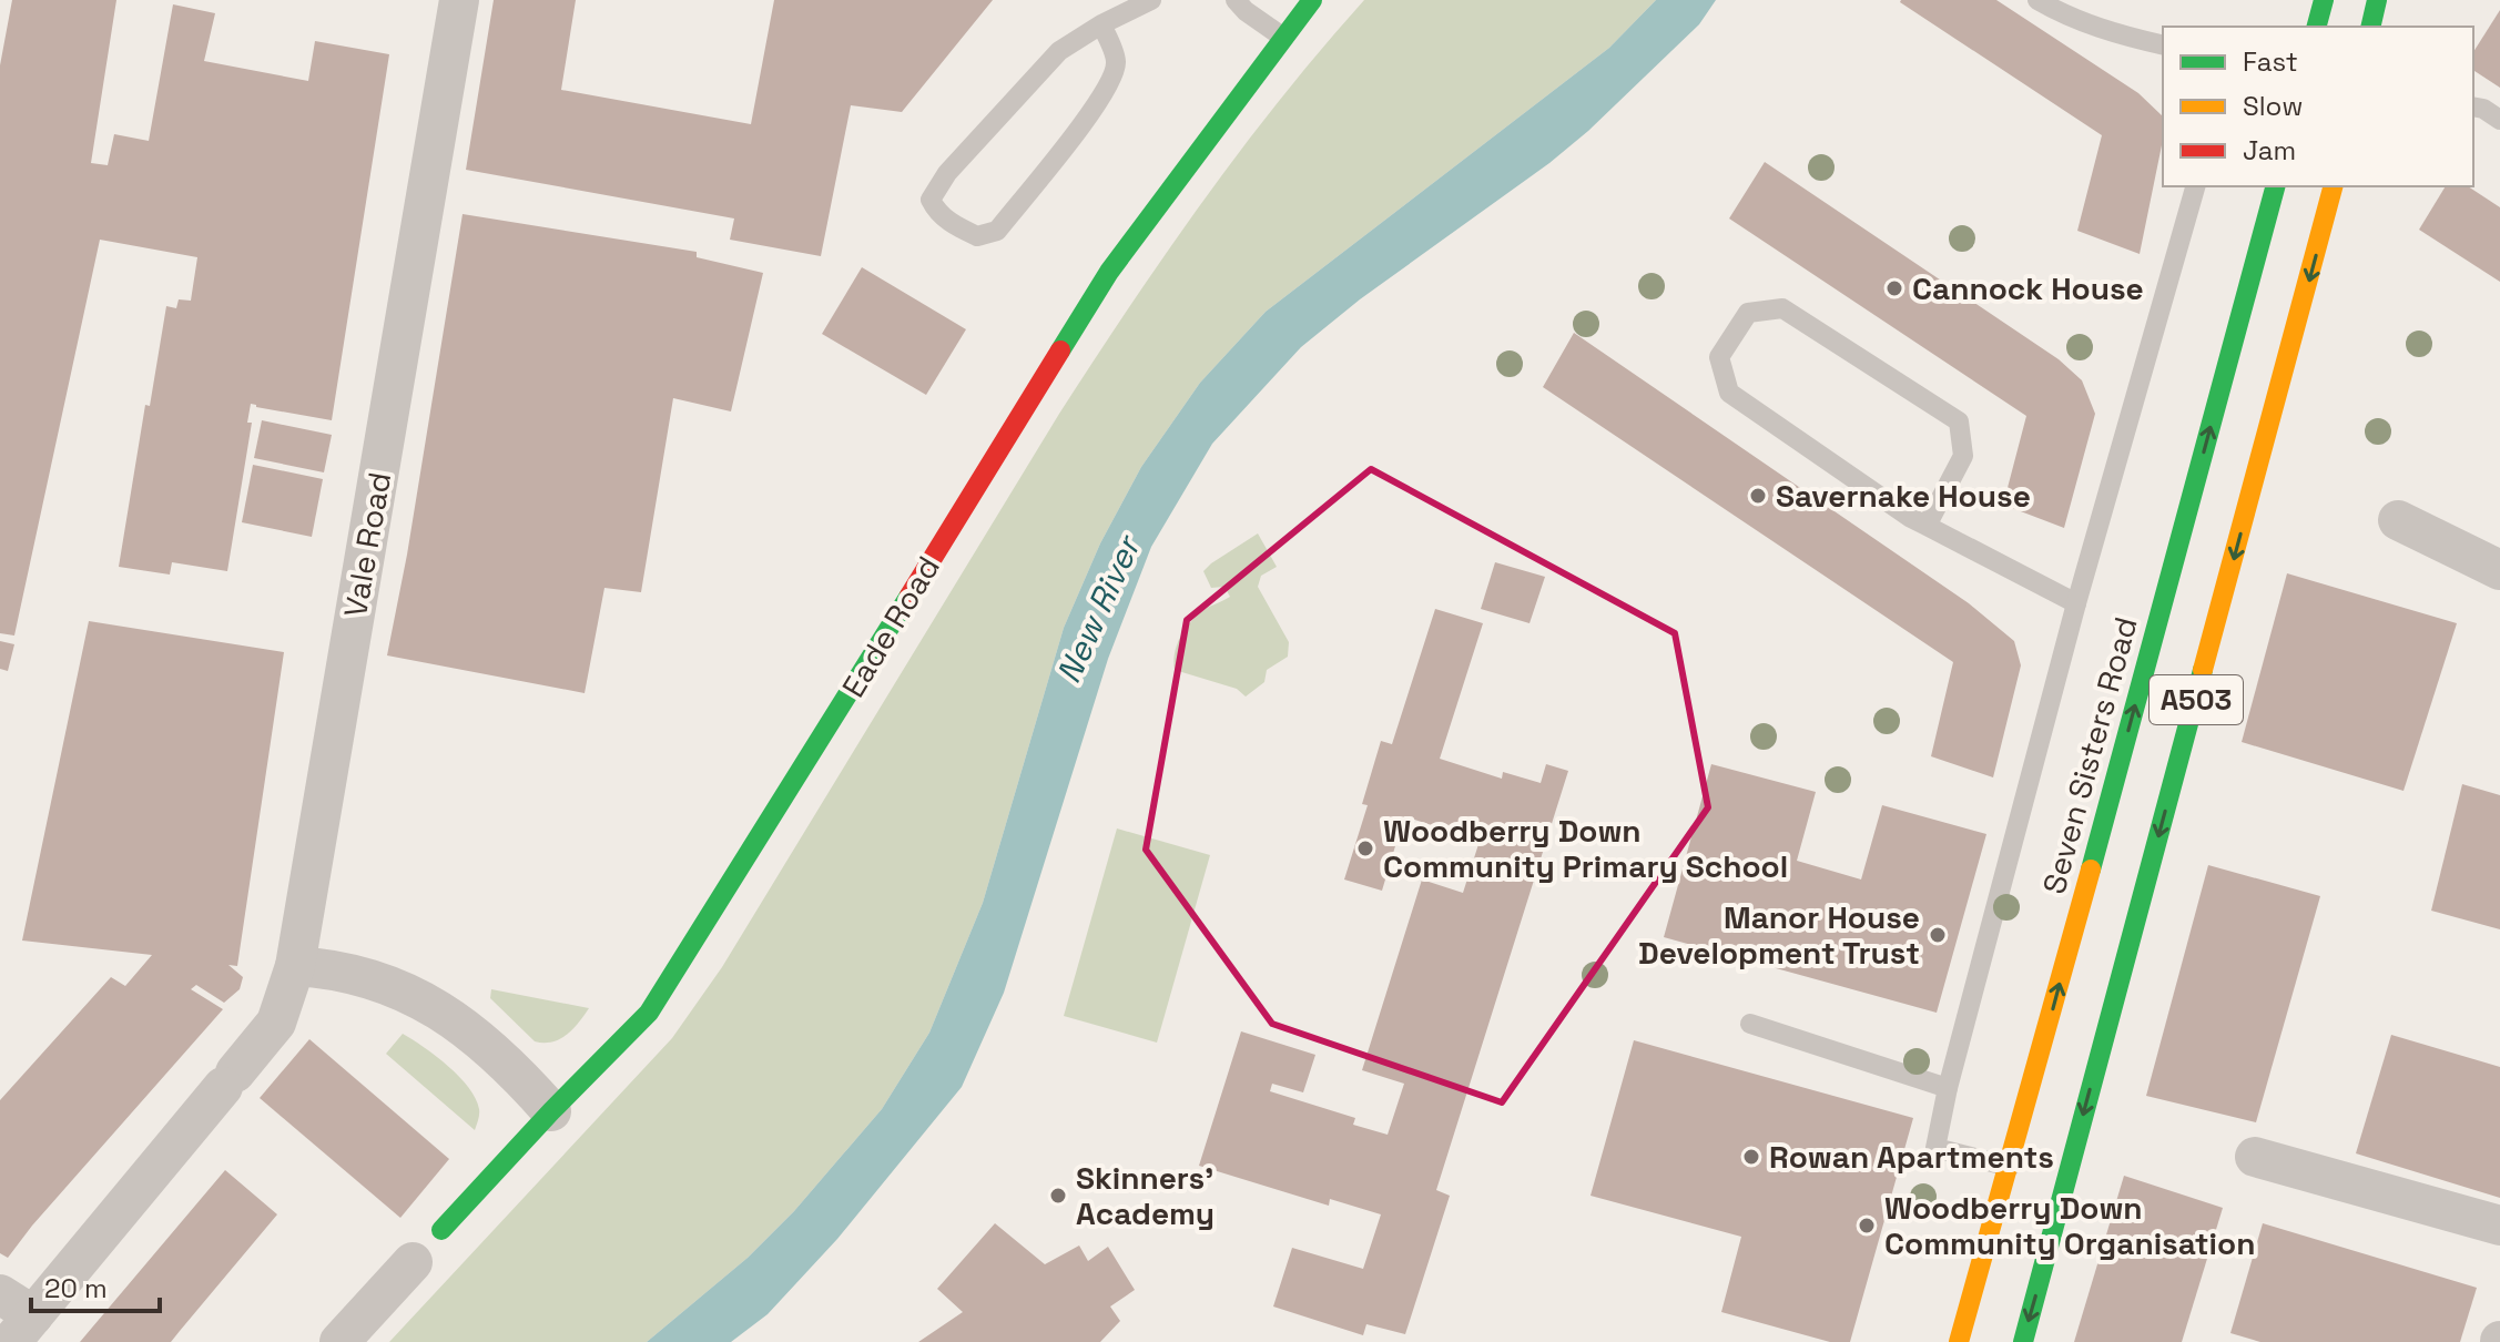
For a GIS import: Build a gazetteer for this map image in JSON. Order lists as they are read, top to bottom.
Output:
{
  "streets": {
    "main road": ["Eade Road", "A503", "Seven Sisters Road"],
    "street": ["Vale Road"]
  },
  "water": ["New River"],
  "places": [
    "Cannock House",
    "Savernake House",
    "Woodberry Down Community Primary School",
    "Manor House Development Trust",
    "Rowan Apartments",
    "Skinners' Academy",
    "Woodberry Down Community Organisation"
  ],
  "legend": ["Fast", "Slow", "Jam"],
  "scale_bar": "20 m"
}
